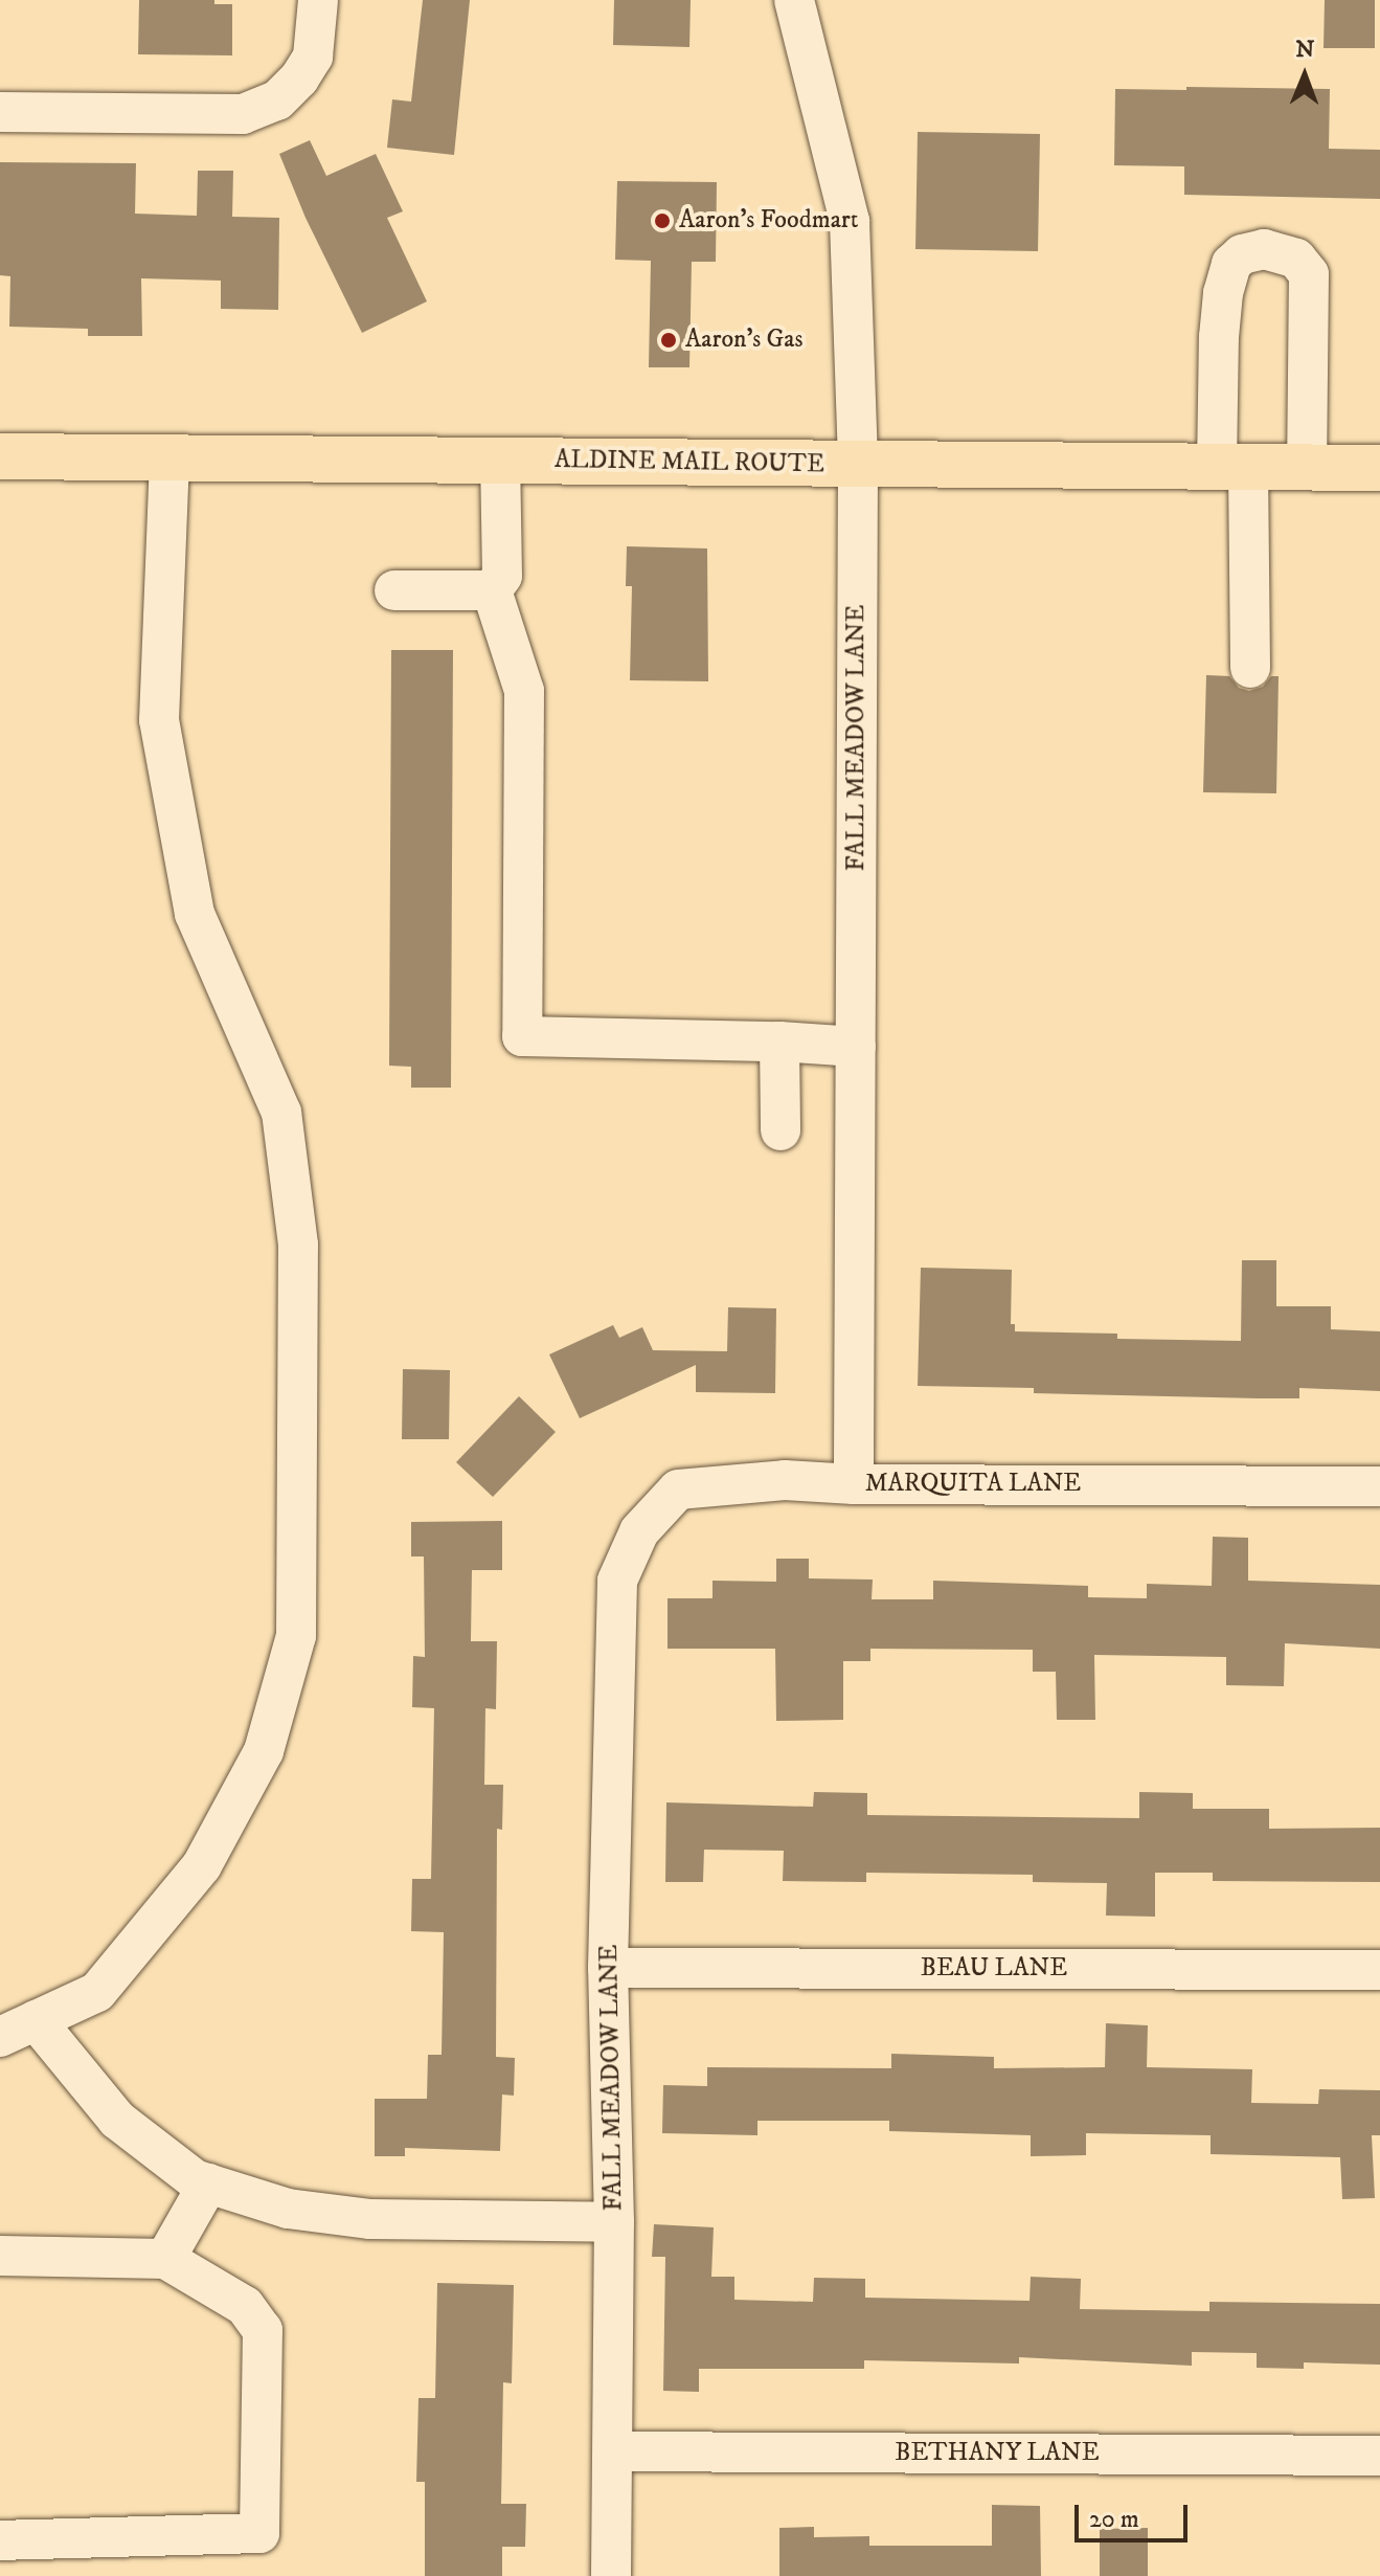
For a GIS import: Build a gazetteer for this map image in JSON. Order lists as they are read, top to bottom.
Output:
{
  "streets": {
    "main road": ["ALDINE MAIL ROUTE"],
    "street": [
      "FALL MEADOW LANE",
      "MARQUITA LANE",
      "BEAU LANE",
      "BETHANY LANE"
    ]
  },
  "crossings": [
    ["ALDINE MAIL ROUTE", "FALL MEADOW LANE"],
    ["FALL MEADOW LANE", "MARQUITA LANE"],
    ["FALL MEADOW LANE", "BEAU LANE"],
    ["FALL MEADOW LANE", "BETHANY LANE"]
  ],
  "places": ["Aaron's Foodmart", "Aaron's Gas"],
  "scale_bar": "20 m",
  "north": "top"
}
